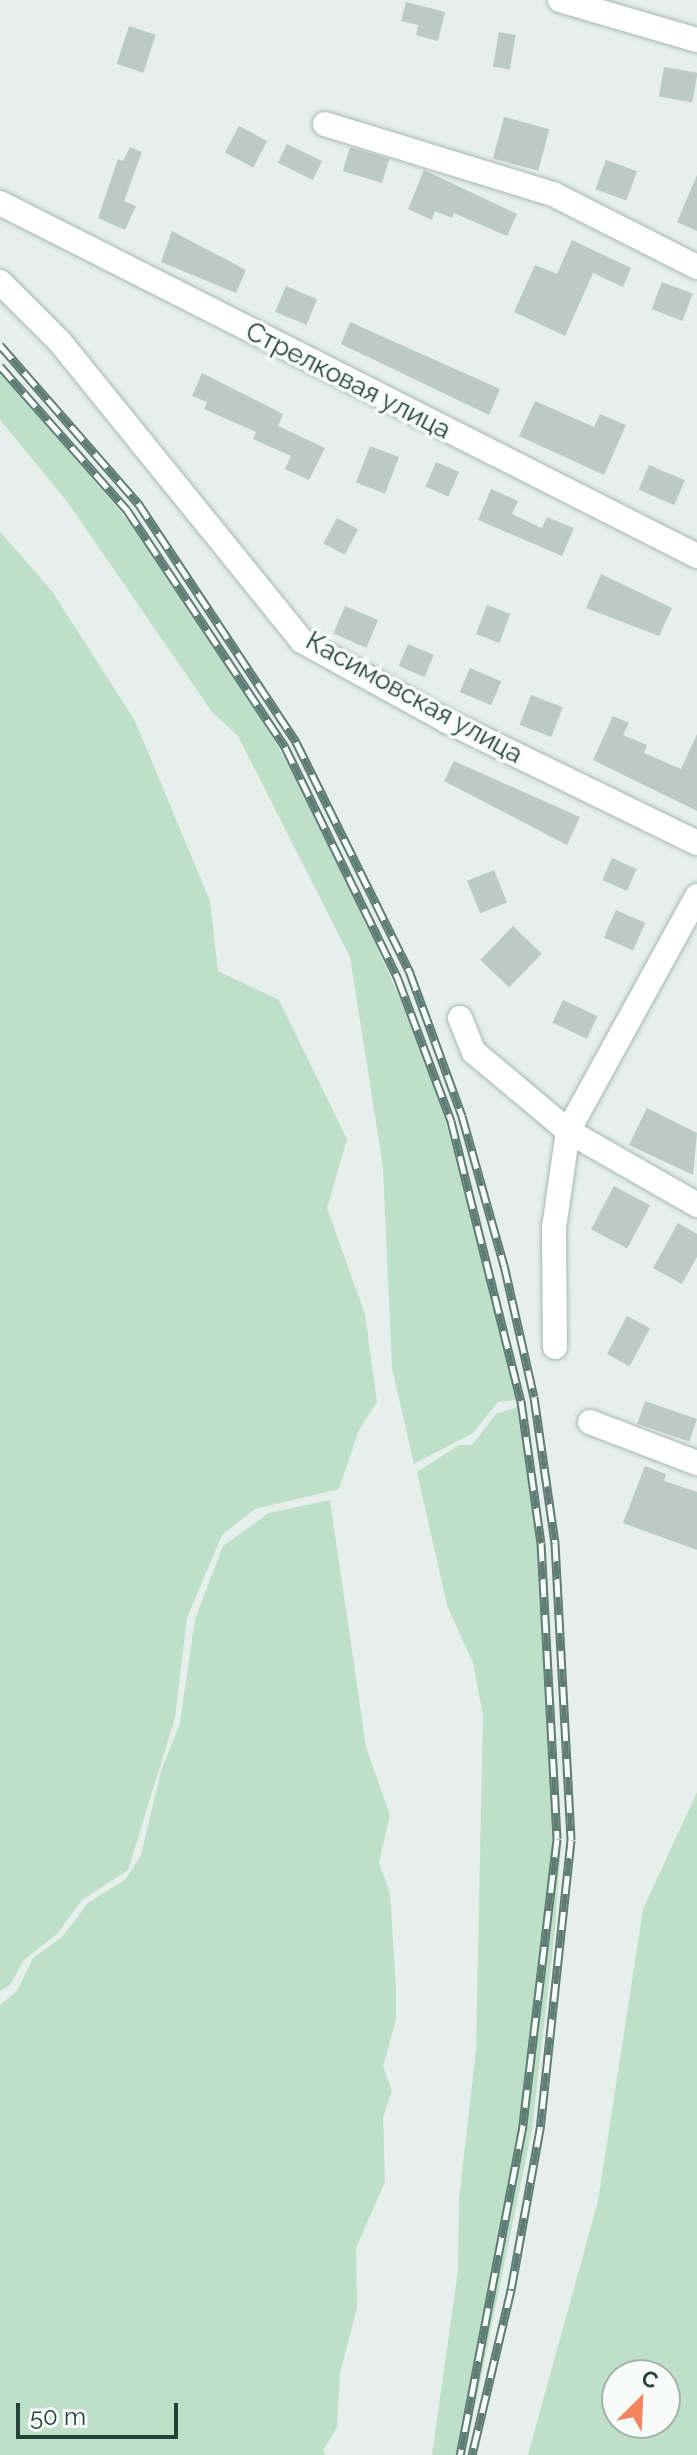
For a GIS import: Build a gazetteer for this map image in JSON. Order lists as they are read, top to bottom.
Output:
{
  "streets": {
    "street": ["Стрелковая улица", "Касимовская улица"]
  },
  "scale_bar": "50 m",
  "north": "top right"
}
